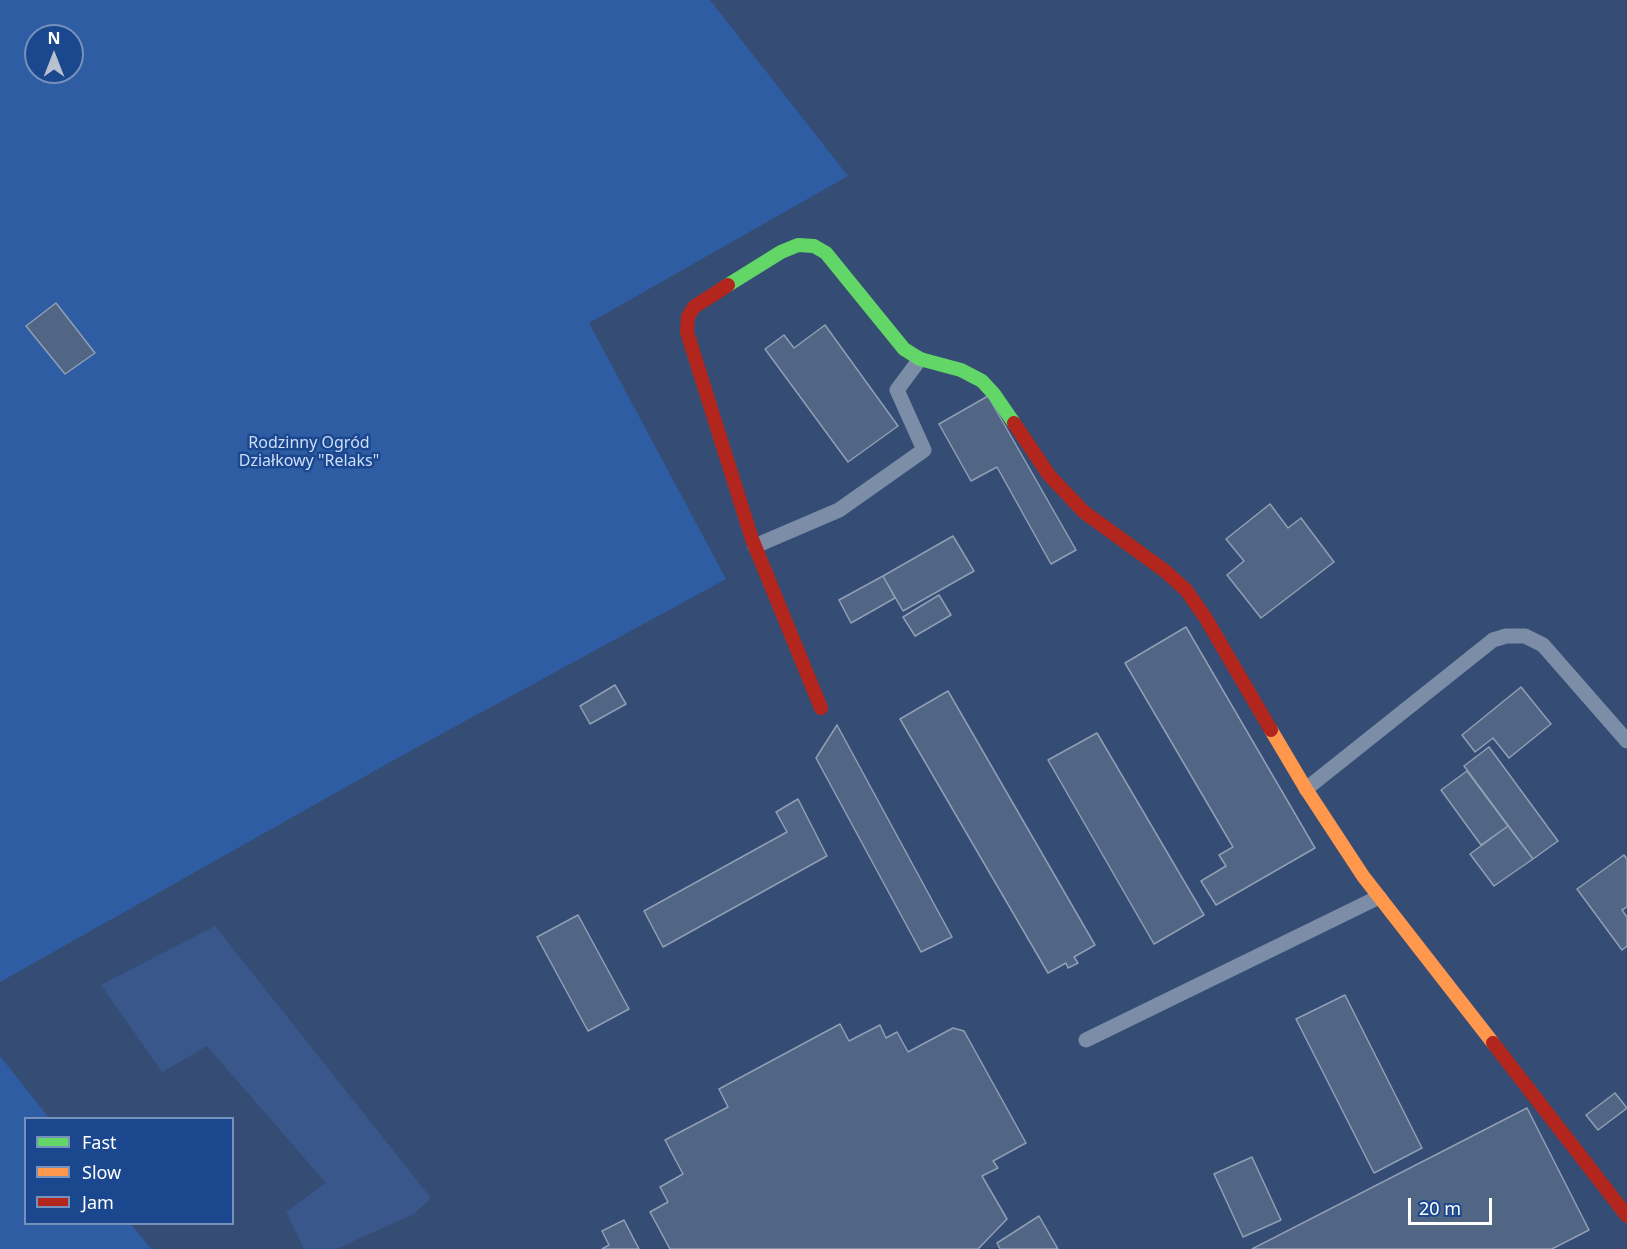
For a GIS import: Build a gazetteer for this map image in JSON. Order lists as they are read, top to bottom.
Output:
{
  "parks": ["Rodzinny Ogród Działkowy \"Relaks\""],
  "legend": ["Fast", "Slow", "Jam"],
  "scale_bar": "20 m",
  "north": "top"
}
